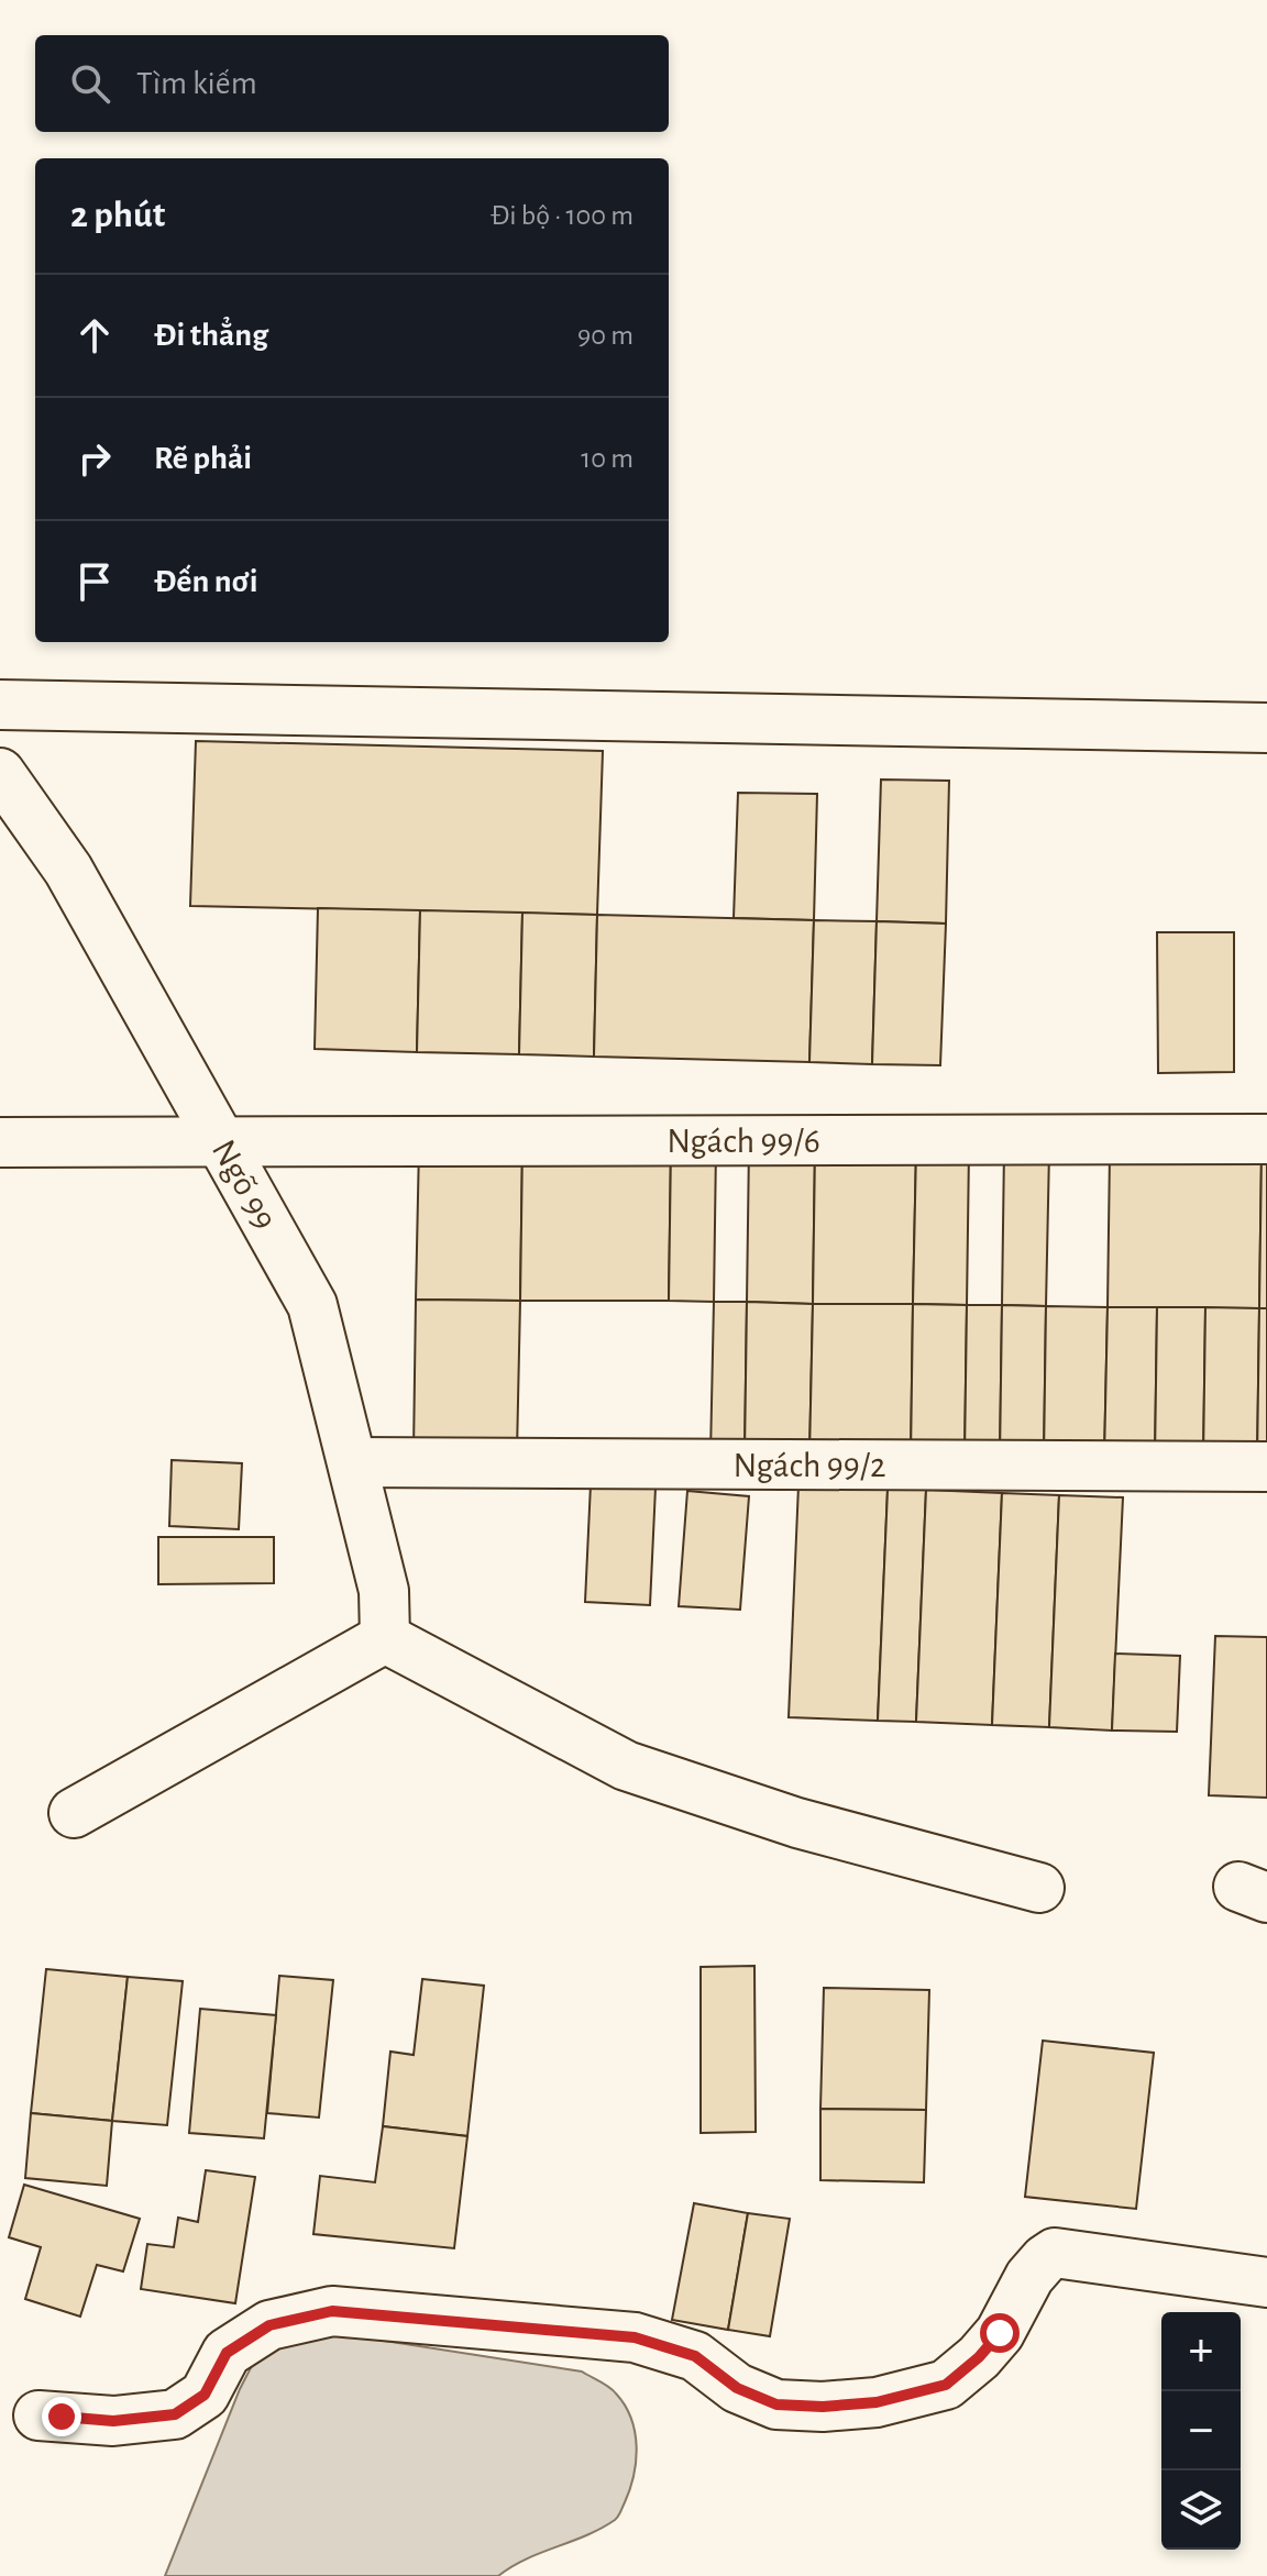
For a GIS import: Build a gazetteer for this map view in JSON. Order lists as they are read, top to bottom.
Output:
{
  "streets": {
    "street": ["Ngách 99/6", "Ngõ 99", "Ngách 99/2"]
  },
  "crossings": [
    ["Ngách 99/6", "Ngõ 99"],
    ["Ngõ 99", "Ngách 99/2"]
  ],
  "page": {
    "search": "Tìm kiếm",
    "heading": ["2 phút", "Đi bộ · 100 m"],
    "list": [
      ["Đi thẳng", "90 m"],
      ["Rẽ phải", "10 m"],
      "Đến nơi"
    ],
    "map_buttons": ["+", "−"]
  }
}
